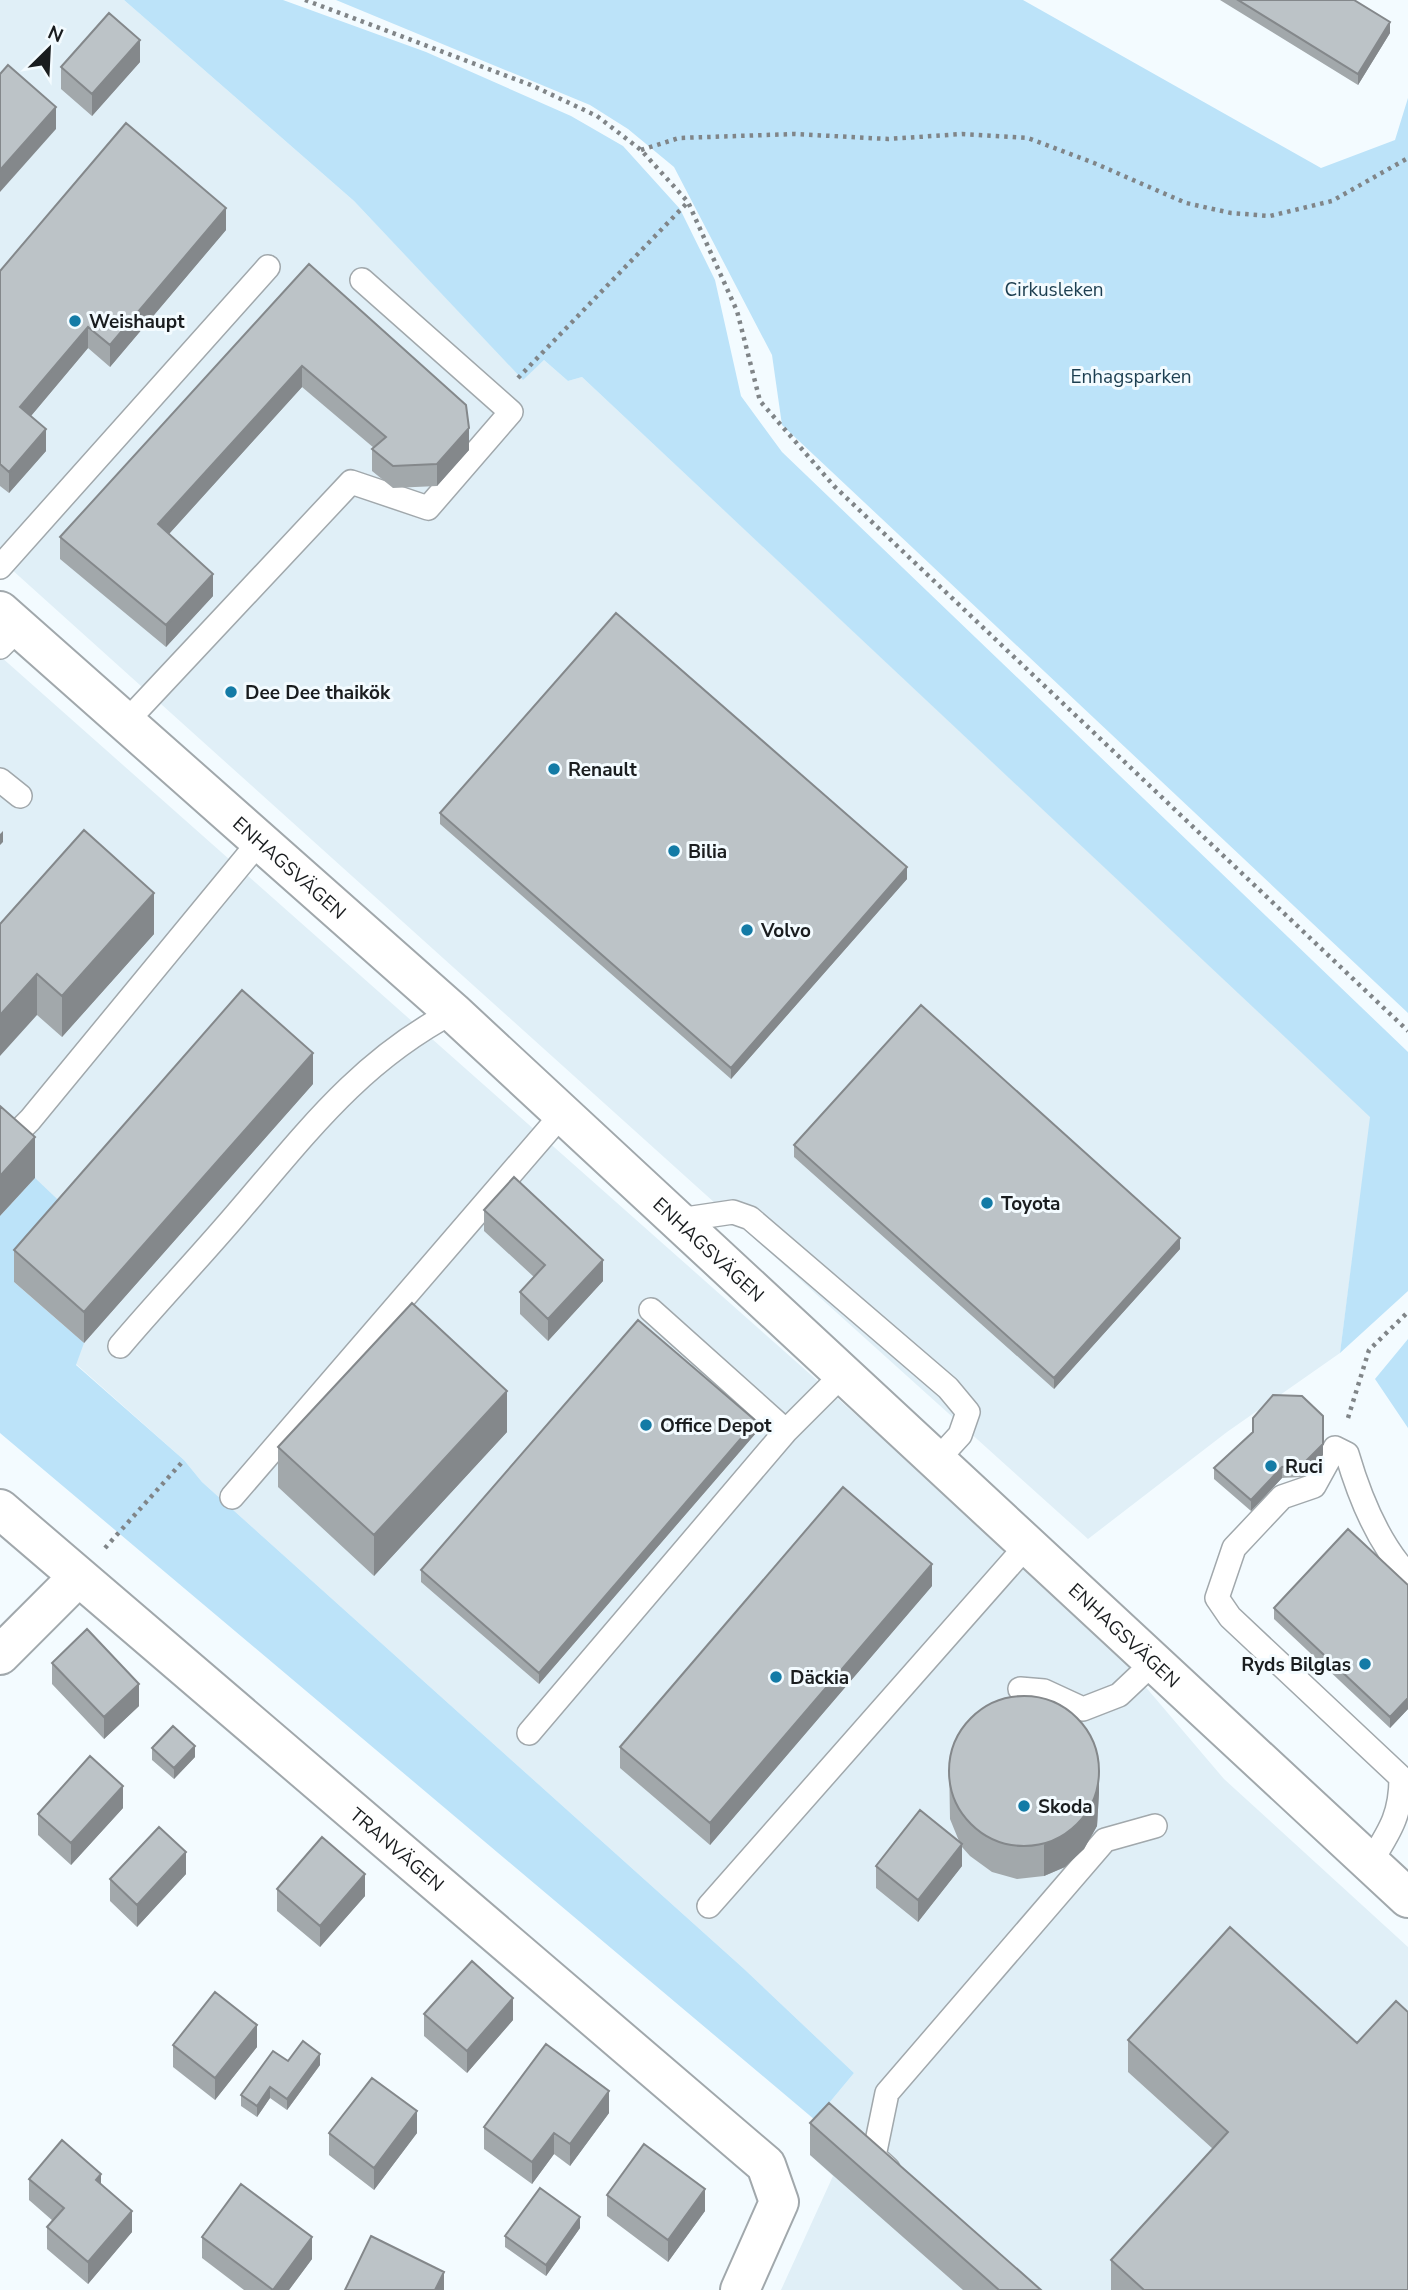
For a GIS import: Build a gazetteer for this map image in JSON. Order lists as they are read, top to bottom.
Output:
{
  "streets": {
    "street": ["ENHAGSVÄGEN", "TRANVÄGEN"]
  },
  "parks": ["Cirkusleken", "Enhagsparken"],
  "places": [
    "Weishaupt",
    "Dee Dee thaikök",
    "Renault",
    "Bilia",
    "Volvo",
    "Toyota",
    "Office Depot",
    "Ruci",
    "Ryds Bilglas",
    "Däckia",
    "Skoda"
  ],
  "north": "top right"
}
